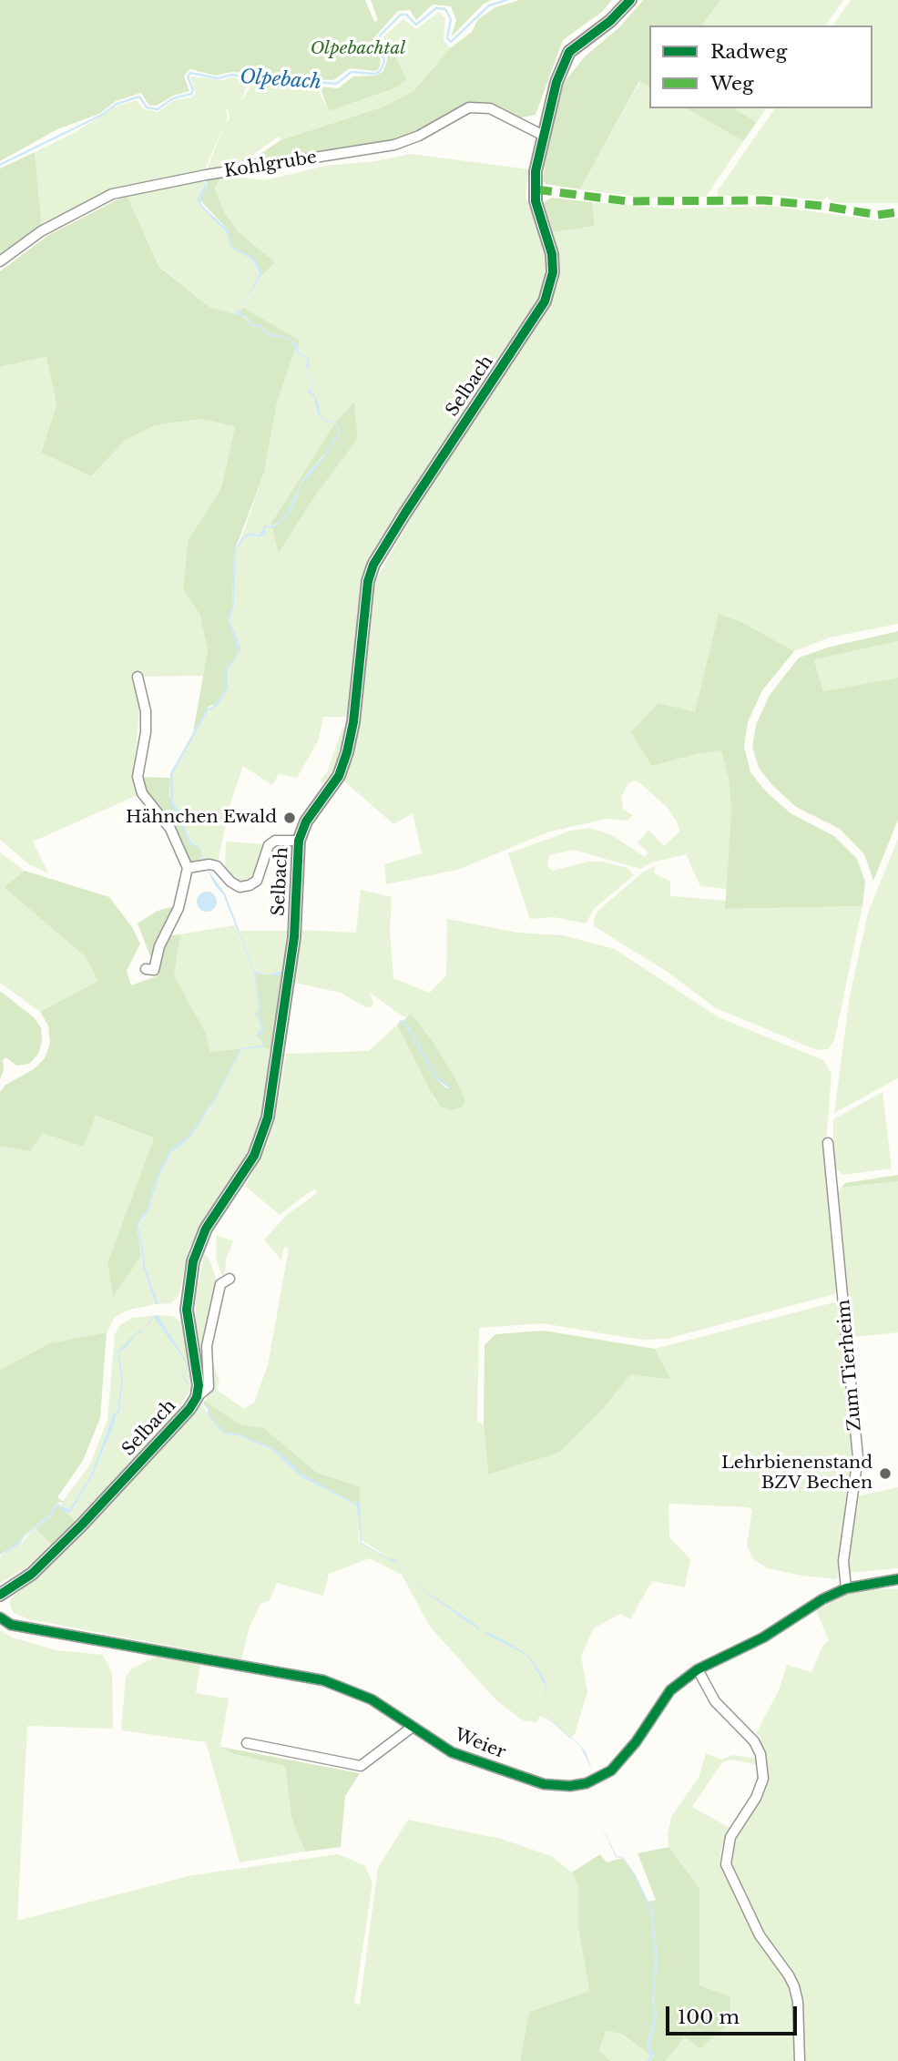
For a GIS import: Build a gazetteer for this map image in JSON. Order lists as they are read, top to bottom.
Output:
{
  "streets": {
    "street": [
      "Kohlgrube",
      "Selbach",
      "Zum Tierheim",
      "Weier"
    ]
  },
  "crossings": [
    ["Kohlgrube", "Selbach"],
    ["Zum Tierheim", "Weier"]
  ],
  "water": ["Olpebach"],
  "parks": ["Olpebachtal"],
  "places": ["Hähnchen Ewald", "Lehrbienenstand BZV Bechen"],
  "legend": ["Radweg", "Weg"],
  "scale_bar": "100 m"
}
